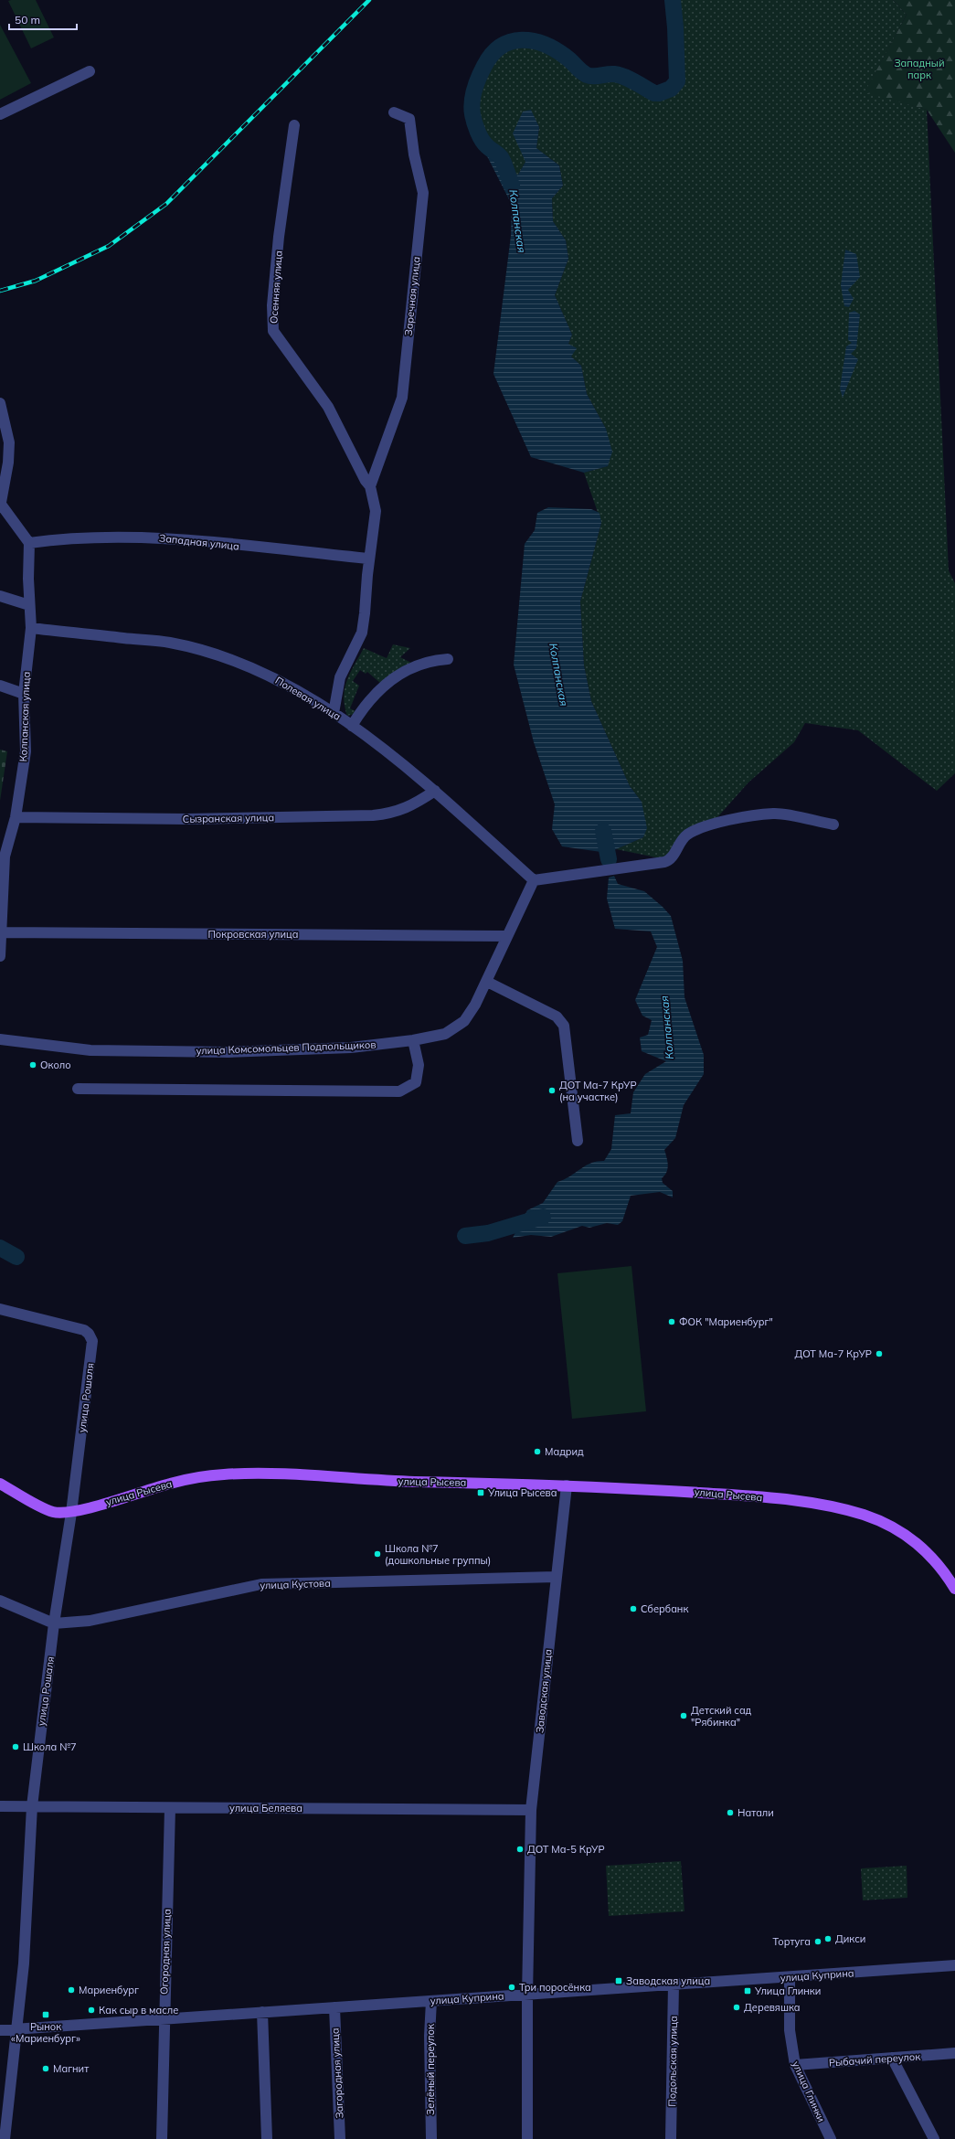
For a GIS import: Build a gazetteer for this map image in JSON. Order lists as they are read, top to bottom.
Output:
{
  "streets": {
    "main road": ["улица Рысева"],
    "street": [
      "Осенняя улица",
      "Заречная улица",
      "Западная улица",
      "Полевая улица",
      "Колпанская улица",
      "Сызранская улица",
      "Покровская улица",
      "улица Комсомольцев Подпольщиков",
      "улица Рошаля",
      "улица Кустова",
      "Заводская улица",
      "улица Беляева",
      "Огородная улица",
      "улица Куприна",
      "Рыбачий переулок",
      "Подольская улица",
      "Зелёный переулок",
      "Загородная улица",
      "улица Глинки"
    ]
  },
  "crossings": [
    ["Осенняя улица", "Заречная улица"],
    ["Западная улица", "Колпанская улица"],
    ["Полевая улица", "Колпанская улица"],
    ["Полевая улица", "Сызранская улица"],
    ["Полевая улица", "улица Комсомольцев Подпольщиков"],
    ["Колпанская улица", "Сызранская улица"],
    ["Колпанская улица", "Покровская улица"],
    ["Покровская улица", "улица Комсомольцев Подпольщиков"],
    ["улица Рошаля", "улица Рысева"],
    ["улица Рошаля", "улица Кустова"],
    ["улица Рошаля", "улица Беляева"],
    ["улица Рошаля", "улица Куприна"],
    ["улица Рысева", "Заводская улица"],
    ["улица Кустова", "Заводская улица"],
    ["Заводская улица", "улица Беляева"],
    ["Заводская улица", "улица Куприна"],
    ["улица Беляева", "Огородная улица"],
    ["Огородная улица", "улица Куприна"],
    ["улица Куприна", "Подольская улица"],
    ["улица Куприна", "Зелёный переулок"],
    ["улица Куприна", "Загородная улица"],
    ["улица Куприна", "улица Глинки"],
    ["Рыбачий переулок", "улица Глинки"]
  ],
  "water": ["Колпанская"],
  "parks": ["Западный парк"],
  "places": {
    "other": [
      "Около",
      "ДОТ Ма-7 КрУР (на участке)",
      "ФОК \"Мариенбург\"",
      "ДОТ Ма-7 КрУР",
      "Мадрид",
      "Школа №7 (дошкольные группы)",
      "Сбербанк",
      "Детский сад \"Рябинка\"",
      "Школа №7",
      "Натали",
      "ДОТ Ма-5 КрУР",
      "Дикси",
      "Тортуга",
      "Три поросёнка",
      "Мариенбург",
      "Деревяшка",
      "Как сыр в масле",
      "Магнит"
    ],
    "transit": [
      "Улица Рысева",
      "Заводская улица",
      "Улица Глинки",
      "Рынок «Мариенбург»"
    ]
  },
  "scale_bar": "50 m"
}
